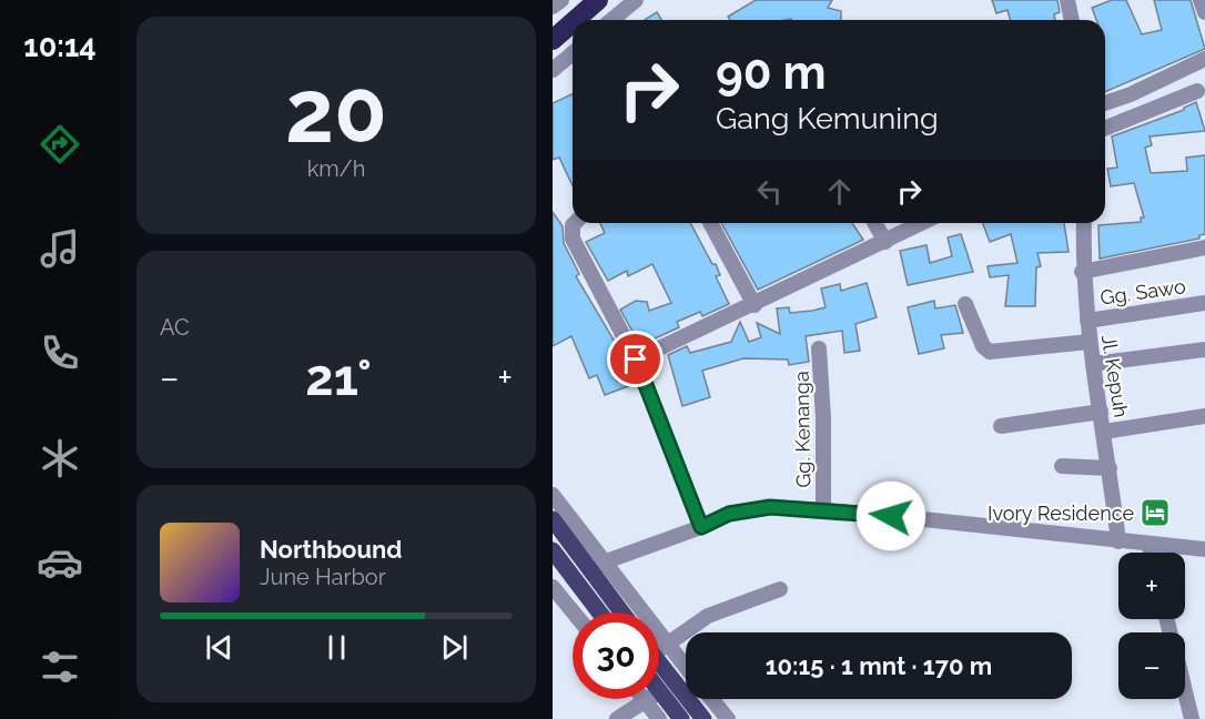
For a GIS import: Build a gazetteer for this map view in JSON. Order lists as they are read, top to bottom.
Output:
{
  "streets": {
    "street": ["Gg. Sawo", "Jl. Kepuh", "Gg. Kenanga"]
  },
  "crossings": [
    ["Gg. Sawo", "Jl. Kepuh"]
  ],
  "places": {
    "hotel": ["Ivory Residence"]
  },
  "page": {
    "tabs": "10:14",
    "tile": [
      ["20", "km/h"],
      "AC"
    ],
    "turn": ["90 m", "Gang Kemuning"],
    "heat": ["−", "21°", "+"],
    "song": ["Northbound", "June Harbor"],
    "map_buttons": ["+", "−"],
    "limit": "30",
    "trip": "10:15 · 1 mnt · 170 m"
  }
}
